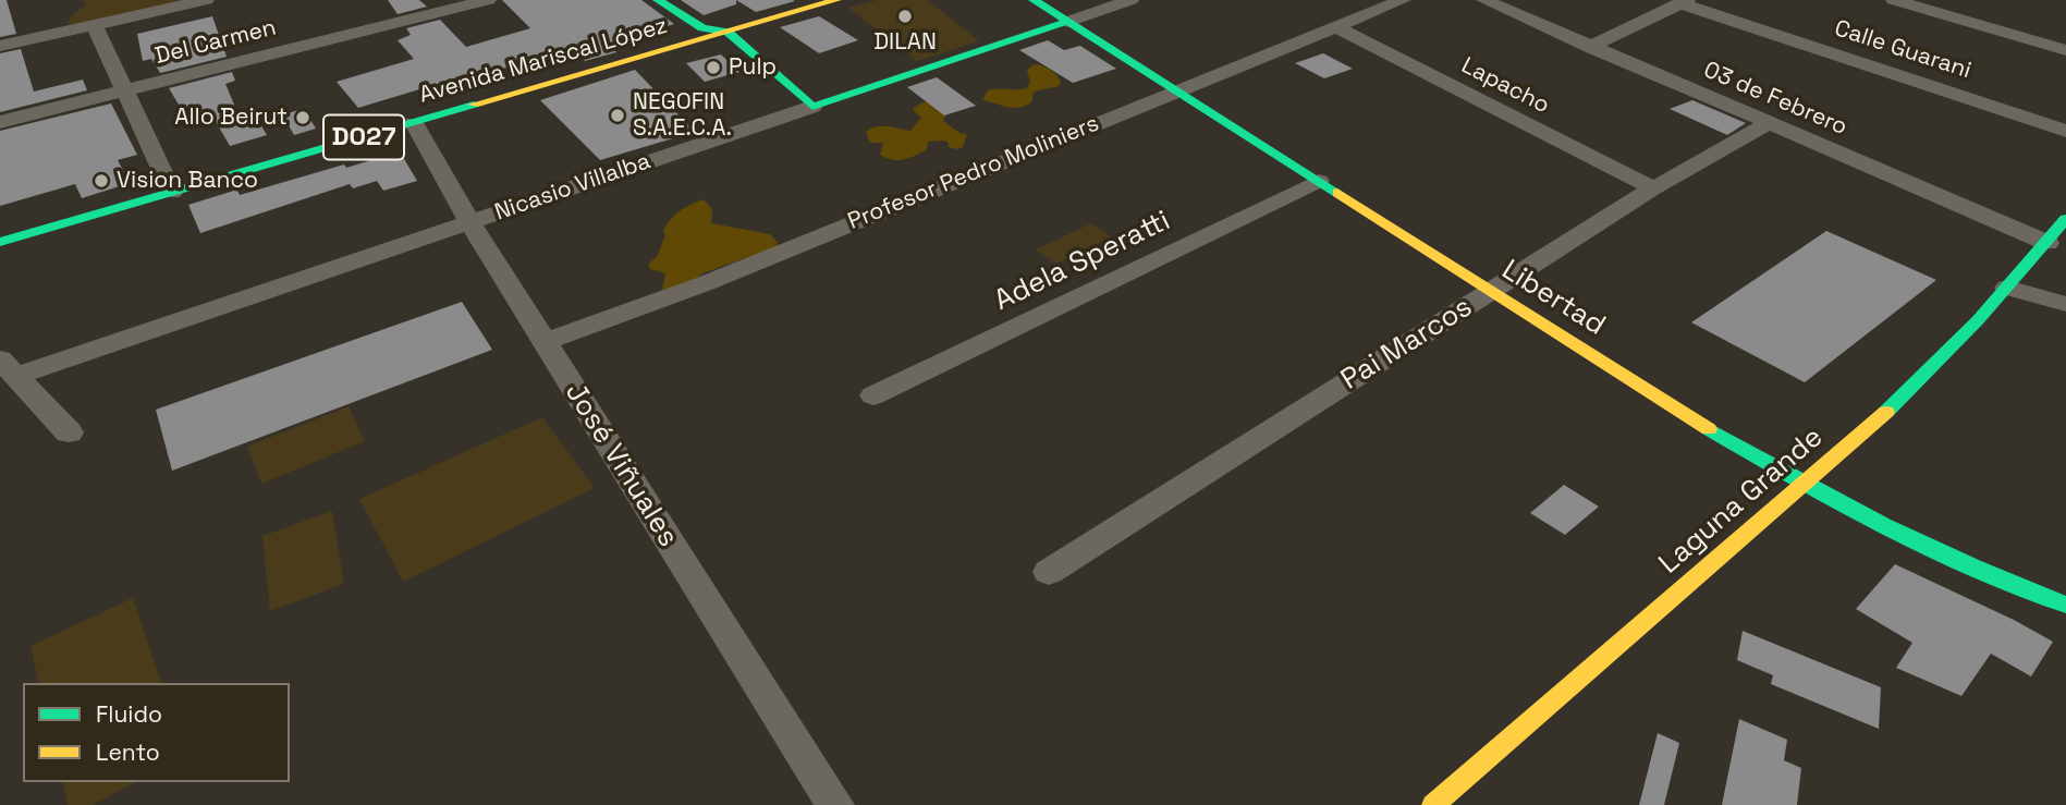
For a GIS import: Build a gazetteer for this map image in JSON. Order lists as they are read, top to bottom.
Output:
{
  "streets": {
    "main road": [
      "Avenida Mariscal López",
      "D027",
      "Nicasio Villalba",
      "Libertad",
      "Laguna Grande"
    ],
    "street": [
      "Del Carmen",
      "Calle Guarani",
      "Lapacho",
      "03 de Febrero",
      "Profesor Pedro Moliniers",
      "Adela Speratti",
      "Pai Marcos",
      "José Viñuales"
    ]
  },
  "crossings": [
    ["Avenida Mariscal López", "José Viñuales"],
    ["Lapacho", "Profesor Pedro Moliniers"],
    ["Lapacho", "Pai Marcos"],
    ["03 de Febrero", "Pai Marcos"],
    ["03 de Febrero", "Laguna Grande"],
    ["Profesor Pedro Moliniers", "Libertad"],
    ["Profesor Pedro Moliniers", "José Viñuales"],
    ["Nicasio Villalba", "Libertad"],
    ["Nicasio Villalba", "José Viñuales"],
    ["Adela Speratti", "Libertad"],
    ["Libertad", "Pai Marcos"],
    ["Libertad", "Laguna Grande"]
  ],
  "places": [
    "DILAN",
    "Pulp",
    "NEGOFIN S.A.E.C.A.",
    "Allo Beirut",
    "Vision Banco"
  ],
  "legend": ["Fluido", "Lento"]
}
